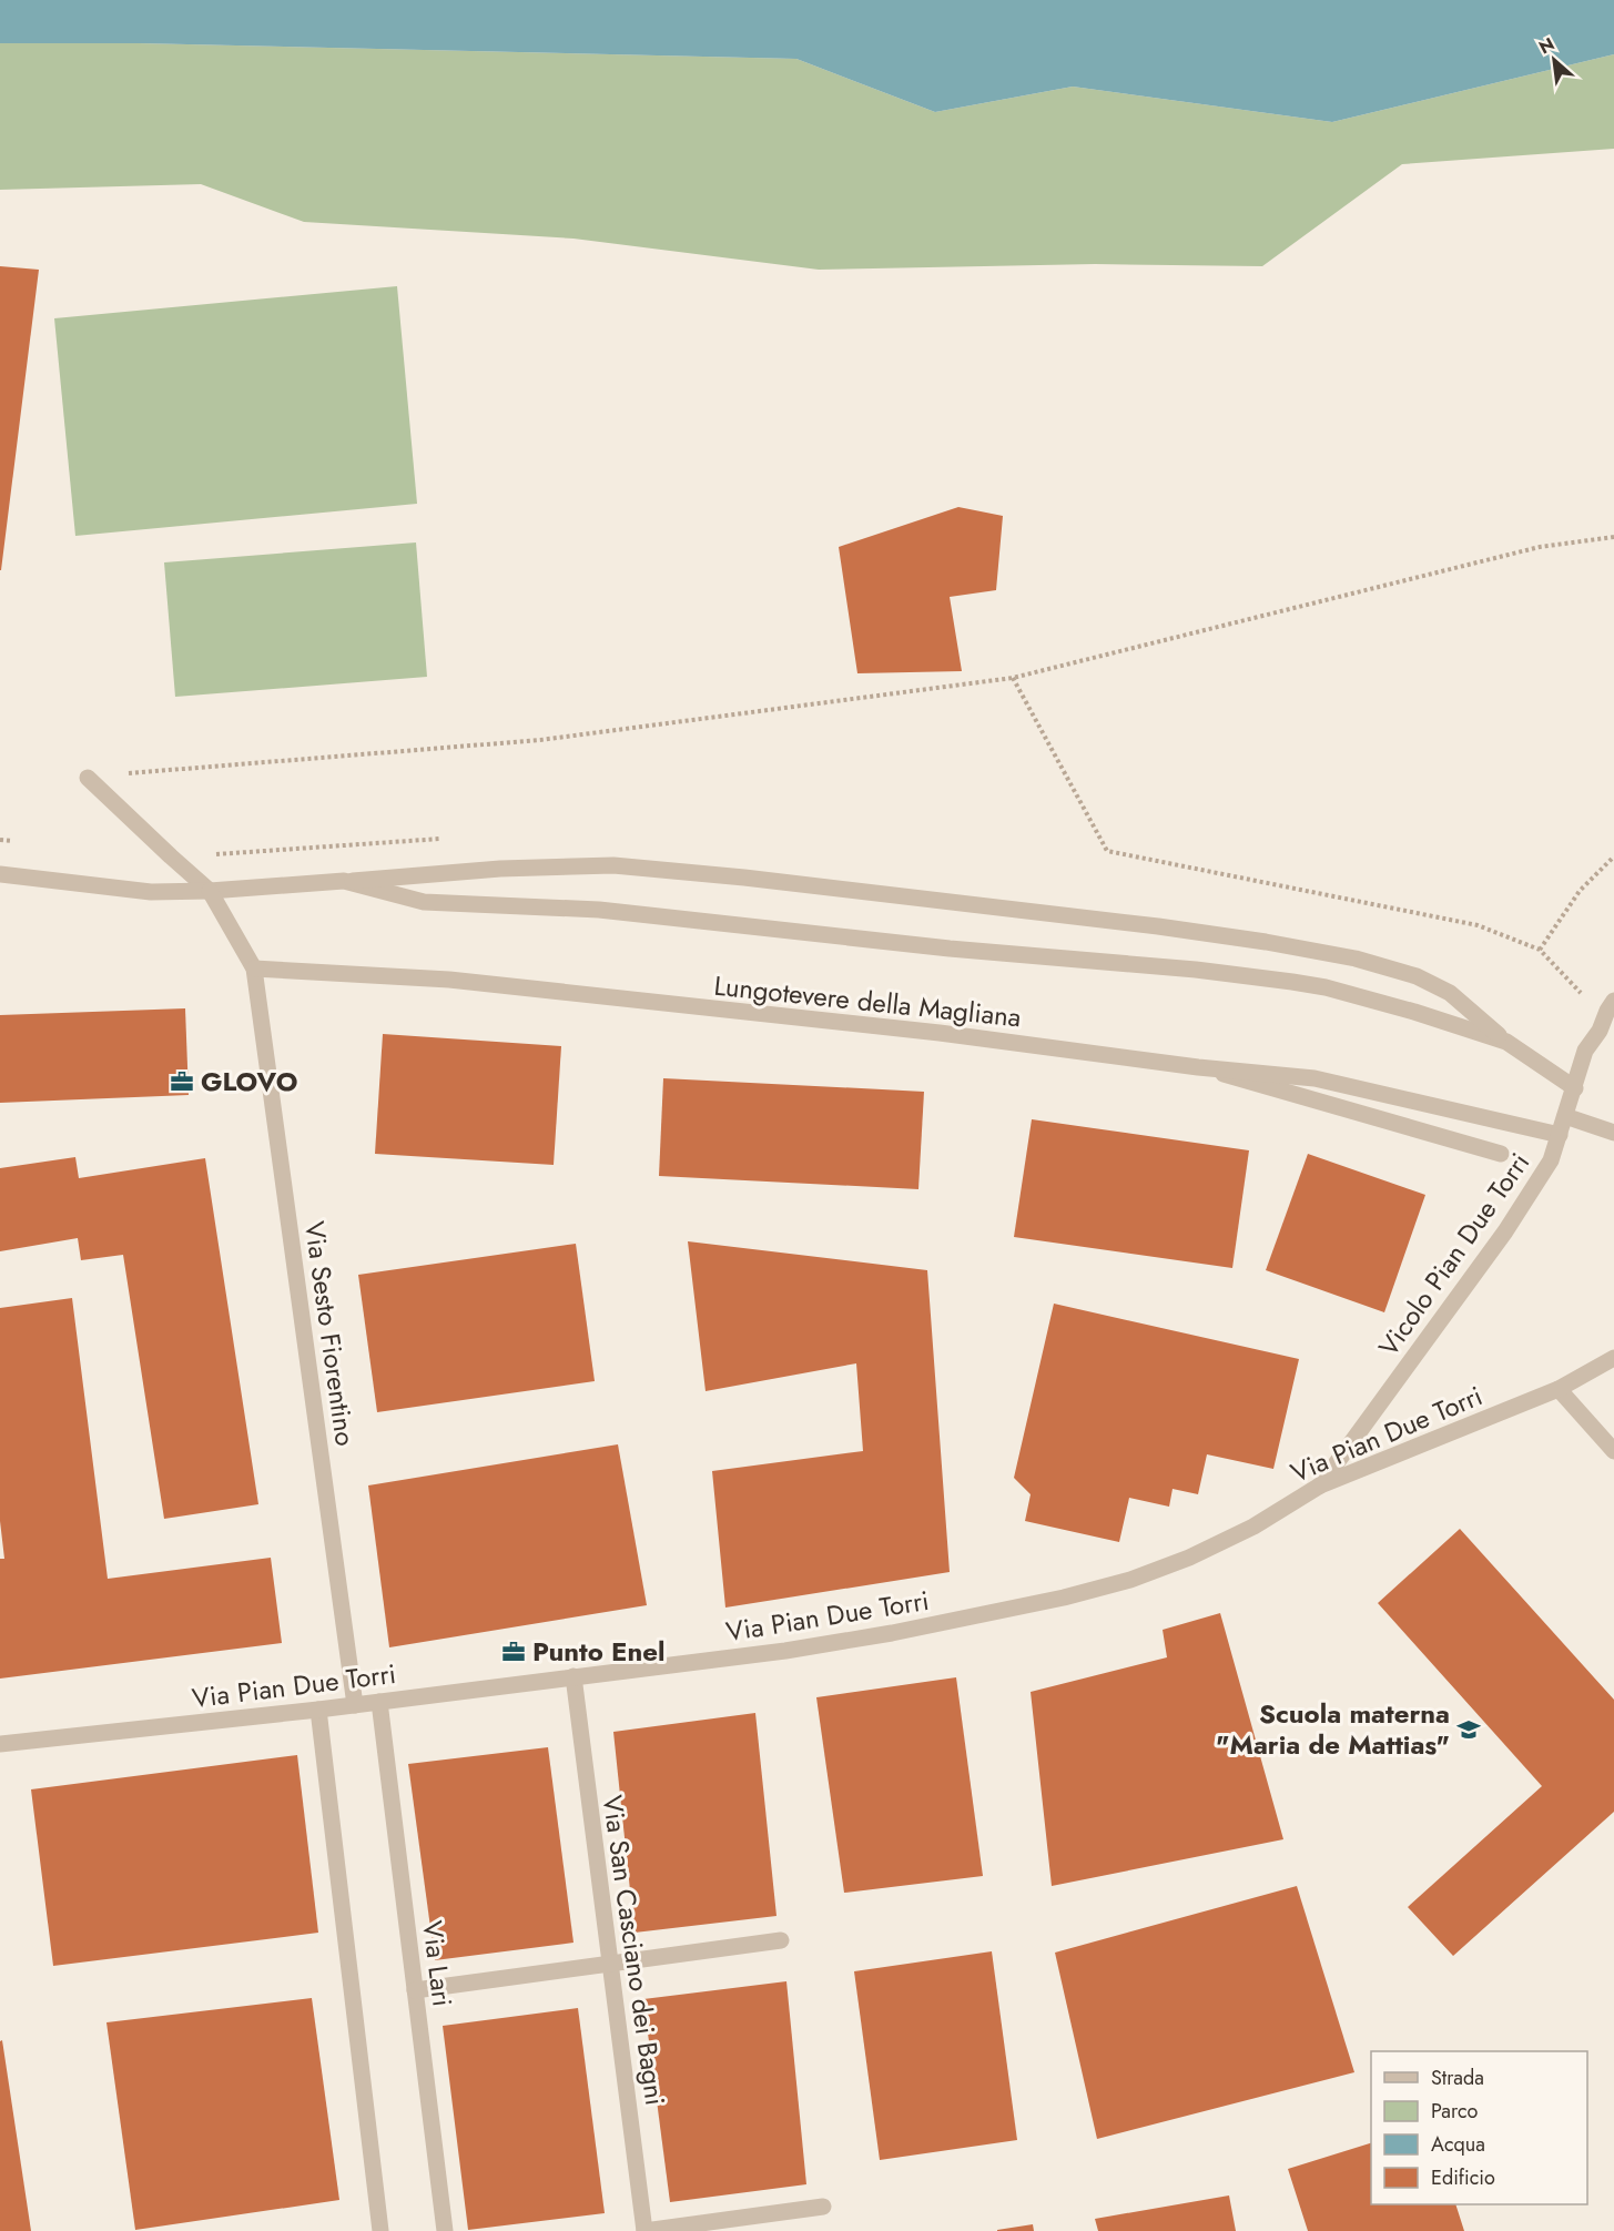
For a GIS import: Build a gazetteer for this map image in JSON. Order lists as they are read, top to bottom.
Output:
{
  "streets": {
    "street": [
      "Lungotevere della Magliana",
      "Vicolo Pian Due Torri",
      "Via Sesto Fiorentino",
      "Via Pian Due Torri",
      "Via San Casciano dei Bagni",
      "Via Lari"
    ]
  },
  "crossings": [
    ["Lungotevere della Magliana", "Vicolo Pian Due Torri"],
    ["Lungotevere della Magliana", "Via Sesto Fiorentino"],
    ["Vicolo Pian Due Torri", "Via Pian Due Torri"],
    ["Via Sesto Fiorentino", "Via Pian Due Torri"],
    ["Via Pian Due Torri", "Via San Casciano dei Bagni"],
    ["Via Pian Due Torri", "Via Lari"]
  ],
  "places": {
    "office": ["GLOVO", "Punto Enel"],
    "school or university": ["Scuola materna \"Maria de Mattias\""]
  },
  "legend": [
    "Strada",
    "Parco",
    "Acqua",
    "Edificio"
  ],
  "north": "top left"
}
